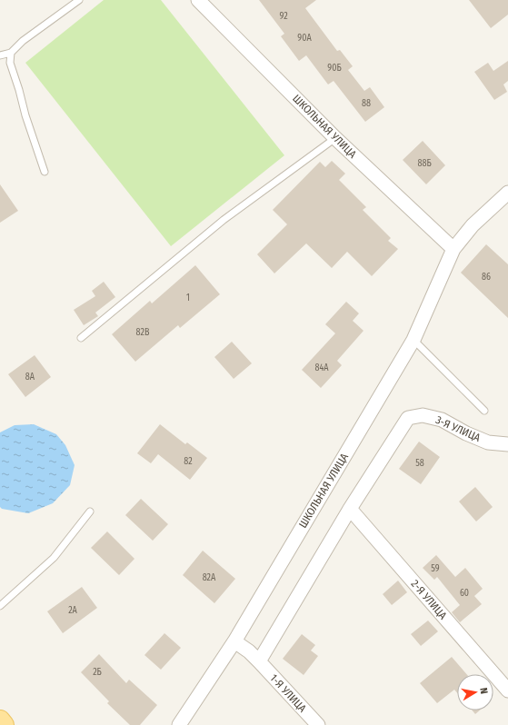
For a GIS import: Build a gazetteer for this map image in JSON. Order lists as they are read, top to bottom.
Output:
{
  "streets": {
    "street": [
      "ШКОЛЬНАЯ УЛИЦА",
      "3-Я УЛИЦА",
      "2-Я УЛИЦА",
      "1-Я УЛИЦА"
    ]
  },
  "crossings": [
    ["ШКОЛЬНАЯ УЛИЦА", "1-Я УЛИЦА"],
    ["3-Я УЛИЦА", "2-Я УЛИЦА"]
  ],
  "house_numbers": [
    "92",
    "90А",
    "90Б",
    "88",
    "88Б",
    "86",
    "1",
    "82В",
    "84А",
    "8А",
    "82",
    "58",
    "59",
    "82А",
    "60",
    "2А",
    "2Б"
  ],
  "north": "right"
}
